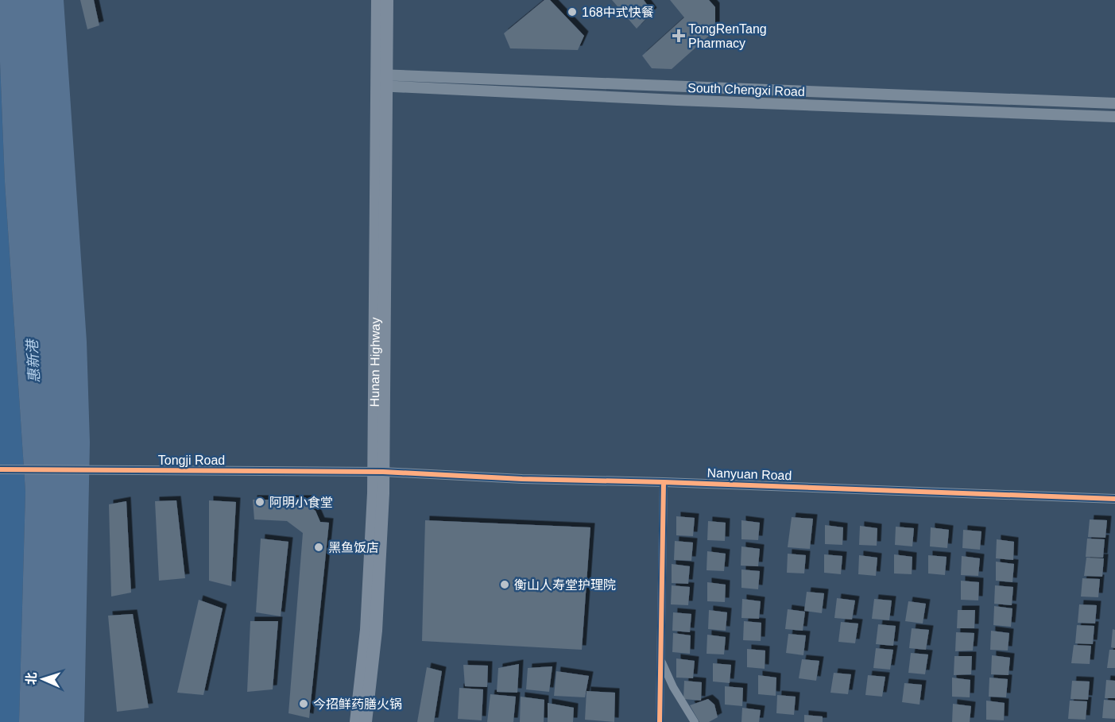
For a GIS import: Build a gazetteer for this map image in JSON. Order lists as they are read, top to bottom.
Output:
{
  "streets": {
    "main road": ["South Chengxi Road", "Hunan Highway"],
    "street": ["Tongji Road", "Nanyuan Road"]
  },
  "crossings": [
    ["South Chengxi Road", "Hunan Highway"],
    ["Hunan Highway", "Tongji Road"],
    ["Hunan Highway", "Nanyuan Road"],
    ["Tongji Road", "Nanyuan Road"]
  ],
  "water": ["惠新港"],
  "places": {
    "other": [
      "168中式快餐",
      "阿明小食堂",
      "黑鱼饭店",
      "衡山人寿堂护理院",
      "今招鲜药膳火锅"
    ],
    "health": ["TongRenTang Pharmacy"]
  },
  "north": "left"
}
